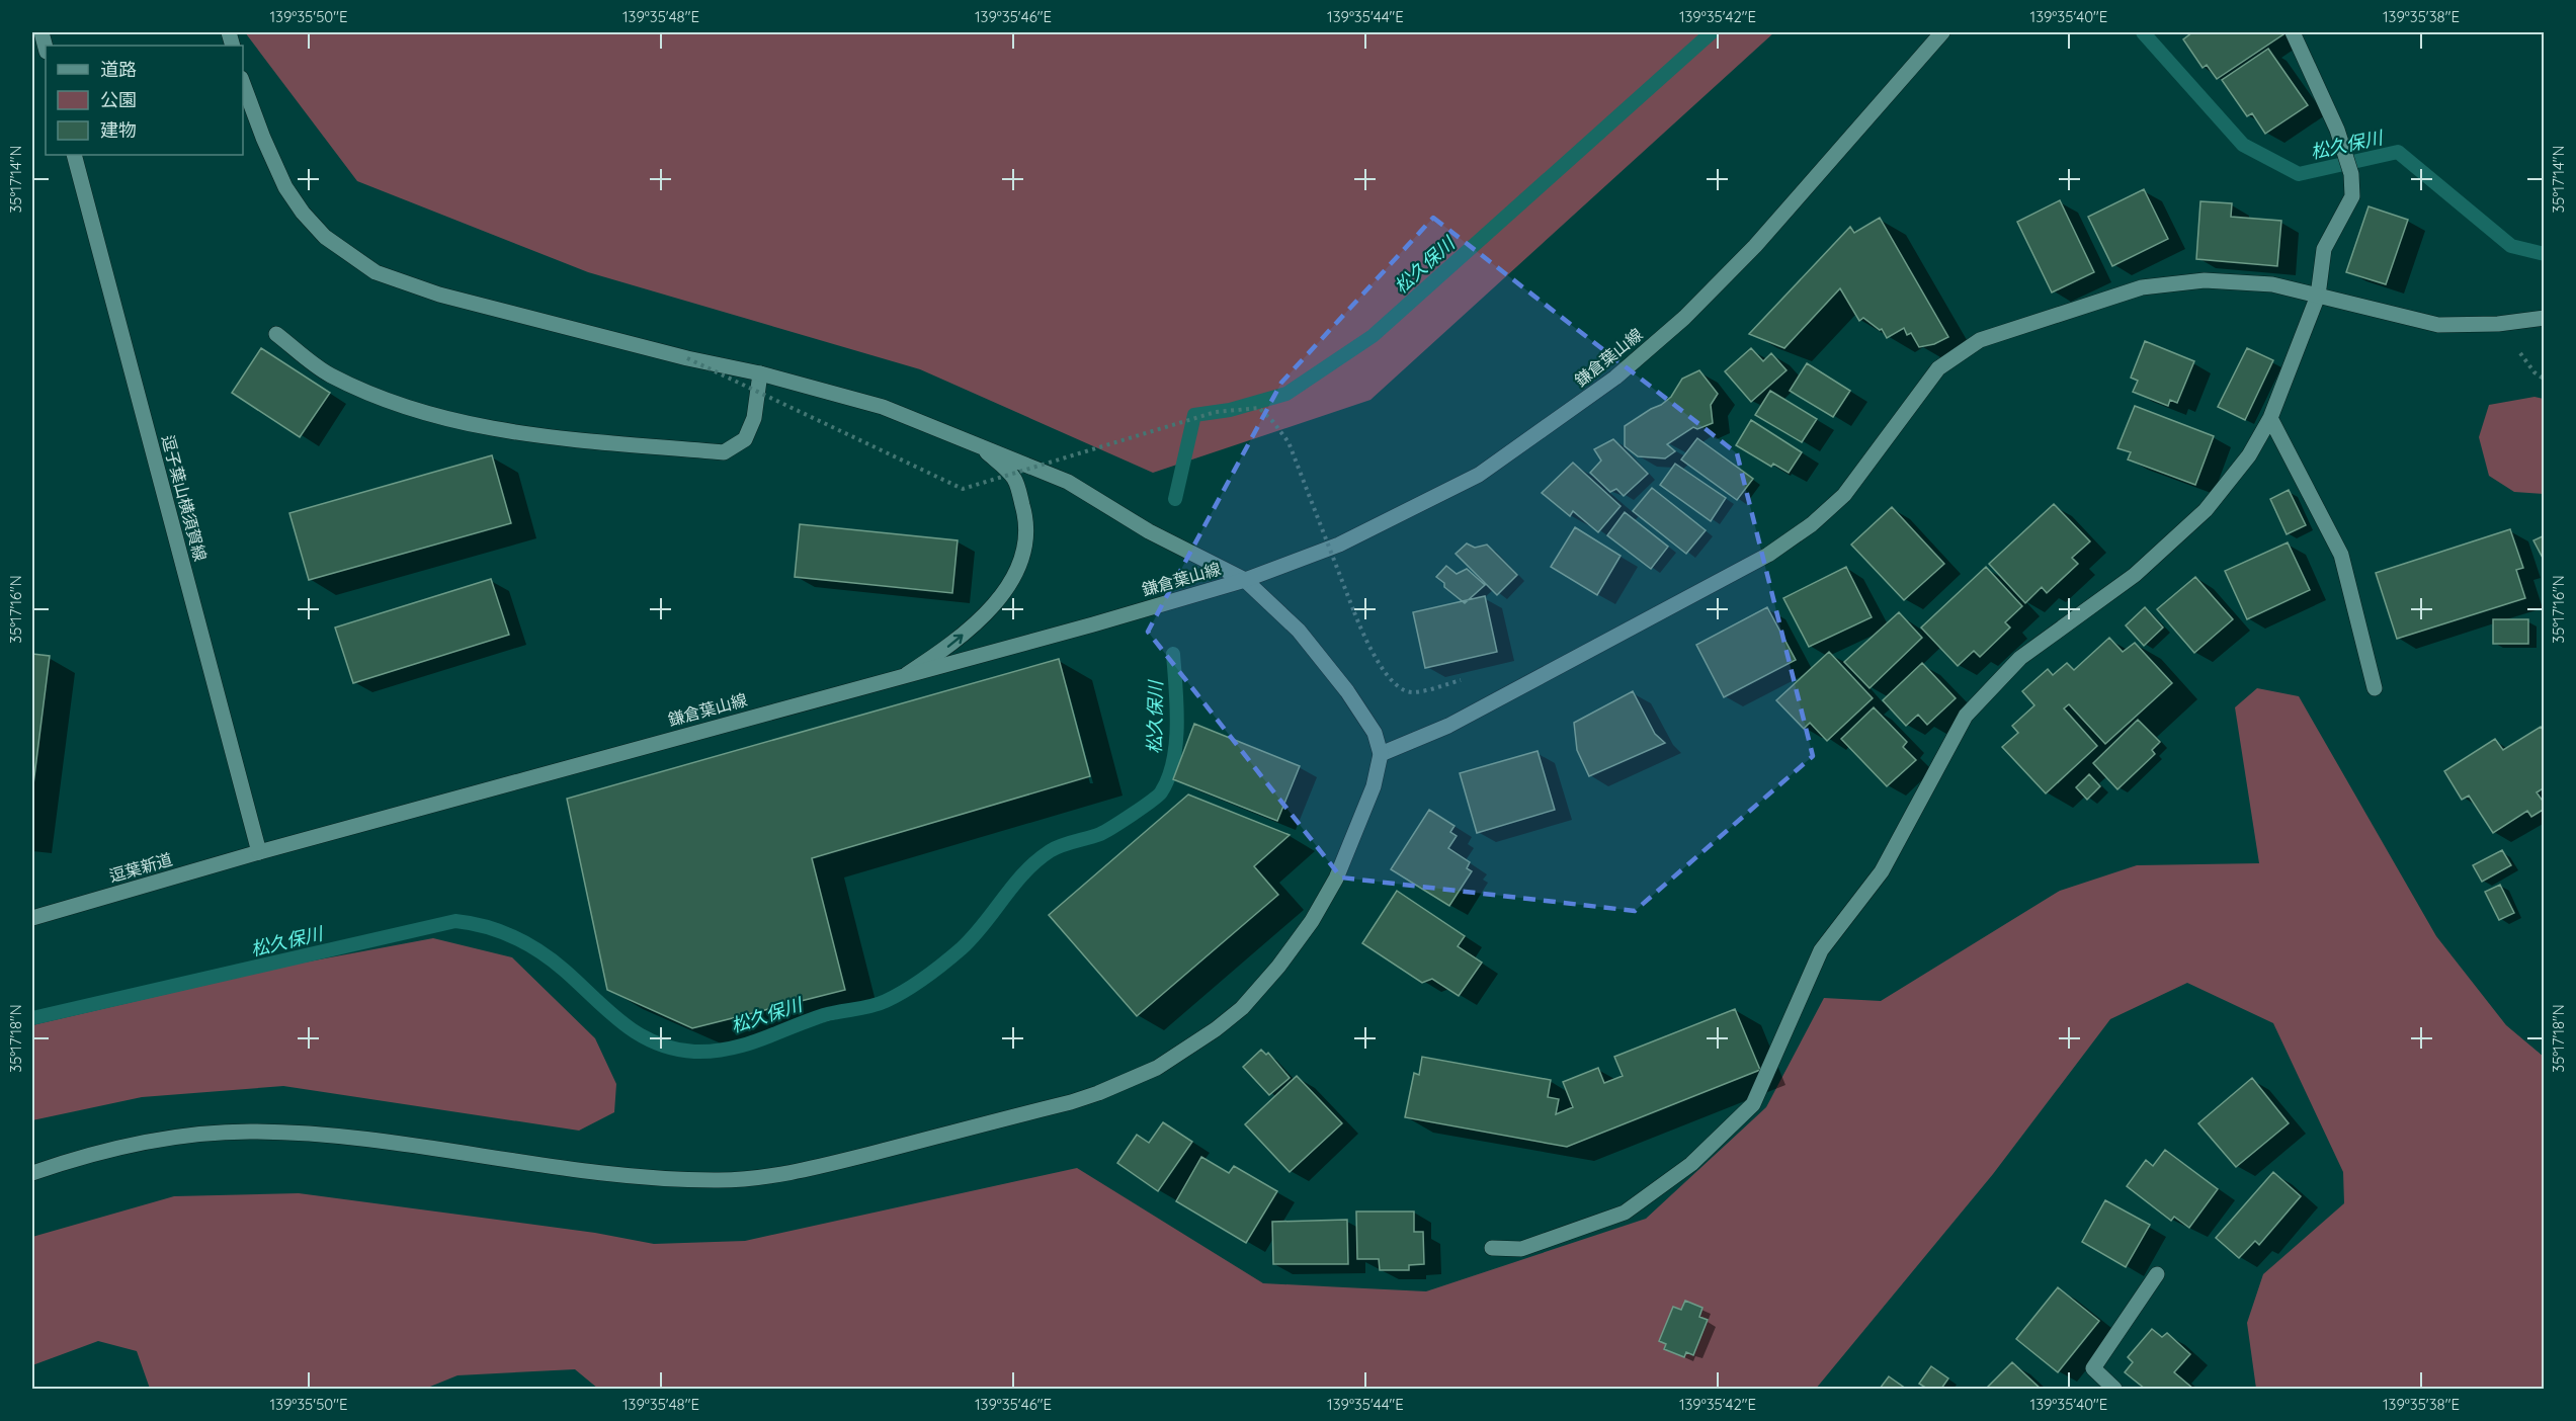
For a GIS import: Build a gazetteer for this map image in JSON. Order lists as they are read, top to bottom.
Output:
{
  "streets": {
    "street": ["鎌倉葉山線", "逗子葉山横須賀線", "逗葉新道"]
  },
  "crossings": [
    ["鎌倉葉山線", "逗子葉山横須賀線"],
    ["鎌倉葉山線", "逗葉新道"],
    ["逗子葉山横須賀線", "逗葉新道"]
  ],
  "water": ["松久保川"],
  "legend": ["道路", "公園", "建物"],
  "coordinates": [
    "139°35'50\"E",
    "139°35'48\"E",
    "139°35'46\"E",
    "139°35'44\"E",
    "139°35'42\"E",
    "139°35'40\"E",
    "139°35'38\"E",
    "35°17'14\"N",
    "35°17'16\"N",
    "35°17'18\"N"
  ]
}
